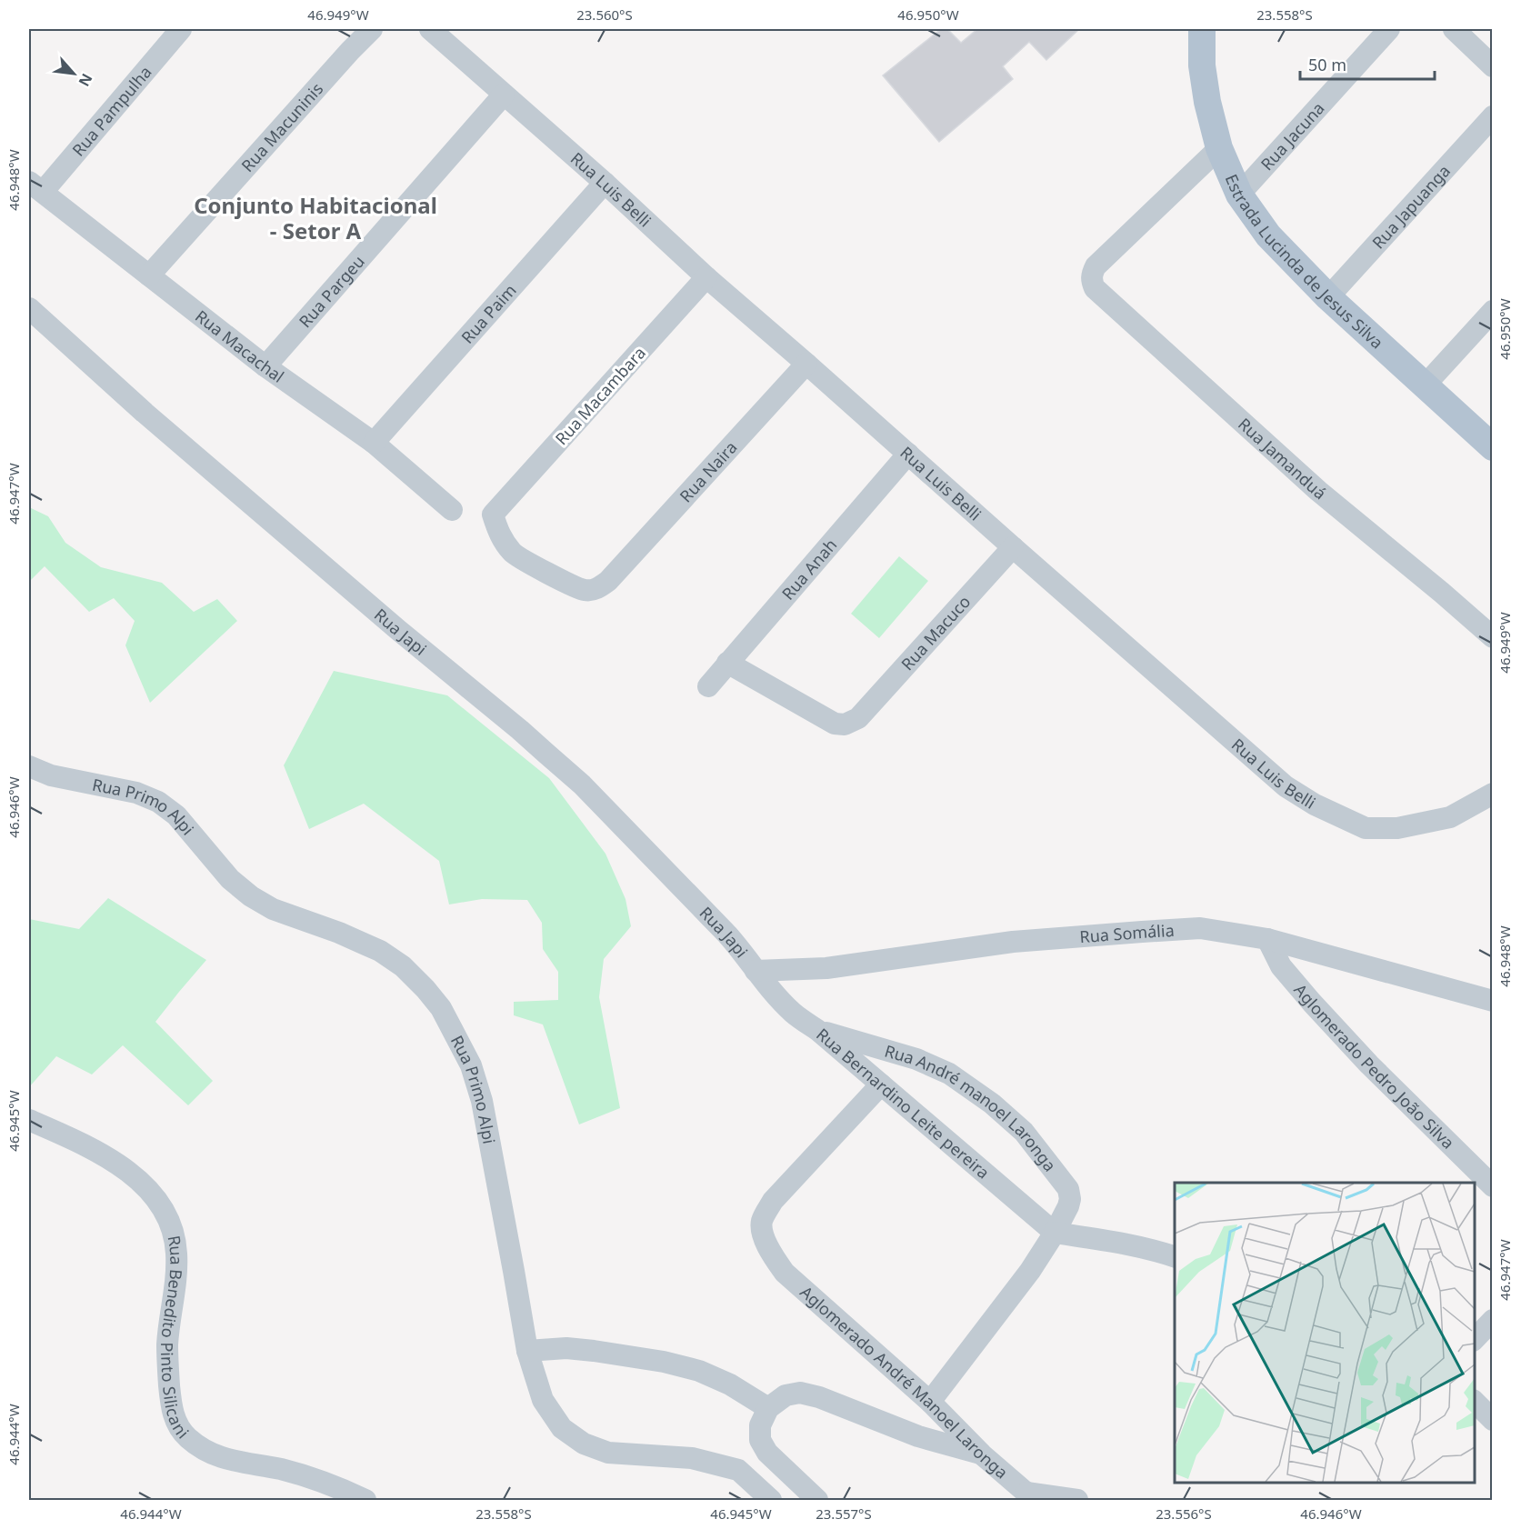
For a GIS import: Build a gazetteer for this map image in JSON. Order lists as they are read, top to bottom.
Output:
{
  "streets": {
    "main road": ["Estrada Lucinda de Jesus Silva"],
    "street": [
      "Rua Pampulha",
      "Rua Macuninis",
      "Rua Jacuna",
      "Rua Luis Belli",
      "Rua Japuanga",
      "Rua Pargeu",
      "Rua Paim",
      "Rua Macachal",
      "Rua Macambara",
      "Rua Jamanduá",
      "Rua Naira",
      "Rua Anah",
      "Rua Japi",
      "Rua Macuco",
      "Rua Primo Alpi",
      "Rua Somália",
      "Aglomerado Pedro João Silva",
      "Rua Bernardino Leite pereira",
      "Rua André manoel Laronga",
      "Rua Benedito Pinto Silicani",
      "Aglomerado André Manoel Laronga"
    ]
  },
  "crossings": [
    ["Rua Pampulha", "Rua Macachal"],
    ["Rua Macuninis", "Rua Macachal"],
    ["Rua Jacuna", "Estrada Lucinda de Jesus Silva"],
    ["Rua Luis Belli", "Rua Pargeu"],
    ["Rua Luis Belli", "Rua Paim"],
    ["Rua Luis Belli", "Rua Macambara"],
    ["Rua Luis Belli", "Rua Naira"],
    ["Rua Luis Belli", "Rua Anah"],
    ["Rua Luis Belli", "Rua Macuco"],
    ["Rua Japuanga", "Estrada Lucinda de Jesus Silva"],
    ["Estrada Lucinda de Jesus Silva", "Rua Jamanduá"],
    ["Rua Pargeu", "Rua Macachal"],
    ["Rua Paim", "Rua Macachal"],
    ["Rua Macambara", "Rua Naira"],
    ["Rua Anah", "Rua Macuco"],
    ["Rua Japi", "Rua Somália"],
    ["Rua Japi", "Rua Bernardino Leite pereira"],
    ["Rua Somália", "Aglomerado Pedro João Silva"],
    ["Rua Somália", "Rua Bernardino Leite pereira"],
    ["Rua Bernardino Leite pereira", "Rua André manoel Laronga"],
    ["Rua Bernardino Leite pereira", "Aglomerado André Manoel Laronga"],
    ["Rua André manoel Laronga", "Aglomerado André Manoel Laronga"]
  ],
  "districts": ["Conjunto Habitacional - Setor A"],
  "scale_bar": "50 m",
  "north": "bottom right",
  "coordinates": [
    "46.949°W",
    "23.560°S",
    "46.950°W",
    "23.558°S",
    "46.948°W",
    "46.947°W",
    "46.946°W",
    "46.945°W",
    "46.944°W",
    "23.557°S",
    "23.556°S"
  ]
}
